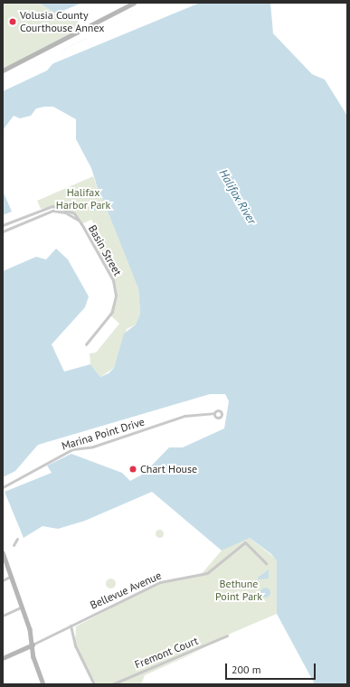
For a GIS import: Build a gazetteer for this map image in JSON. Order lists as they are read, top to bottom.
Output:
{
  "streets": {
    "street": [
      "Basin Street",
      "Marina Point Drive",
      "Bellevue Avenue",
      "Fremont Court"
    ]
  },
  "water": ["Halifax River"],
  "parks": ["Halifax Harbor Park", "Bethune Point Park"],
  "places": ["Volusia County Courthouse Annex", "Chart House"],
  "scale_bar": "200 m"
}
